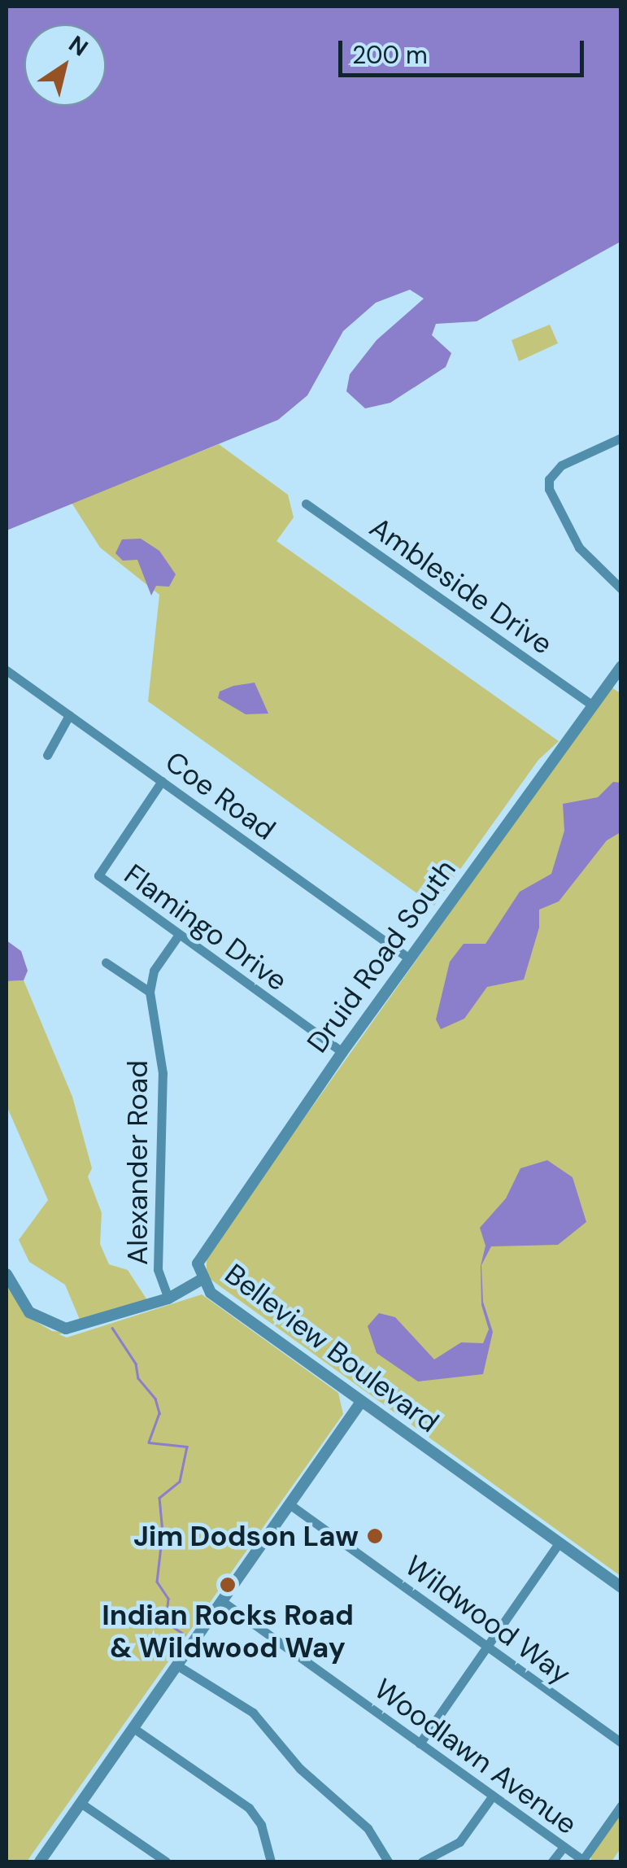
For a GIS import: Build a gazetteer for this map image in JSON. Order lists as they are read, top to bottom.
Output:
{
  "streets": {
    "street": [
      "Ambleside Drive",
      "Coe Road",
      "Flamingo Drive",
      "Druid Road South",
      "Alexander Road",
      "Belleview Boulevard",
      "Wildwood Way",
      "Woodlawn Avenue"
    ]
  },
  "crossings": [
    ["Ambleside Drive", "Druid Road South"],
    ["Coe Road", "Flamingo Drive"],
    ["Coe Road", "Druid Road South"],
    ["Flamingo Drive", "Druid Road South"],
    ["Druid Road South", "Belleview Boulevard"],
    ["Alexander Road", "Belleview Boulevard"]
  ],
  "places": ["Jim Dodson Law", "Indian Rocks Road & Wildwood Way"],
  "scale_bar": "200 m",
  "north": "top right"
}
